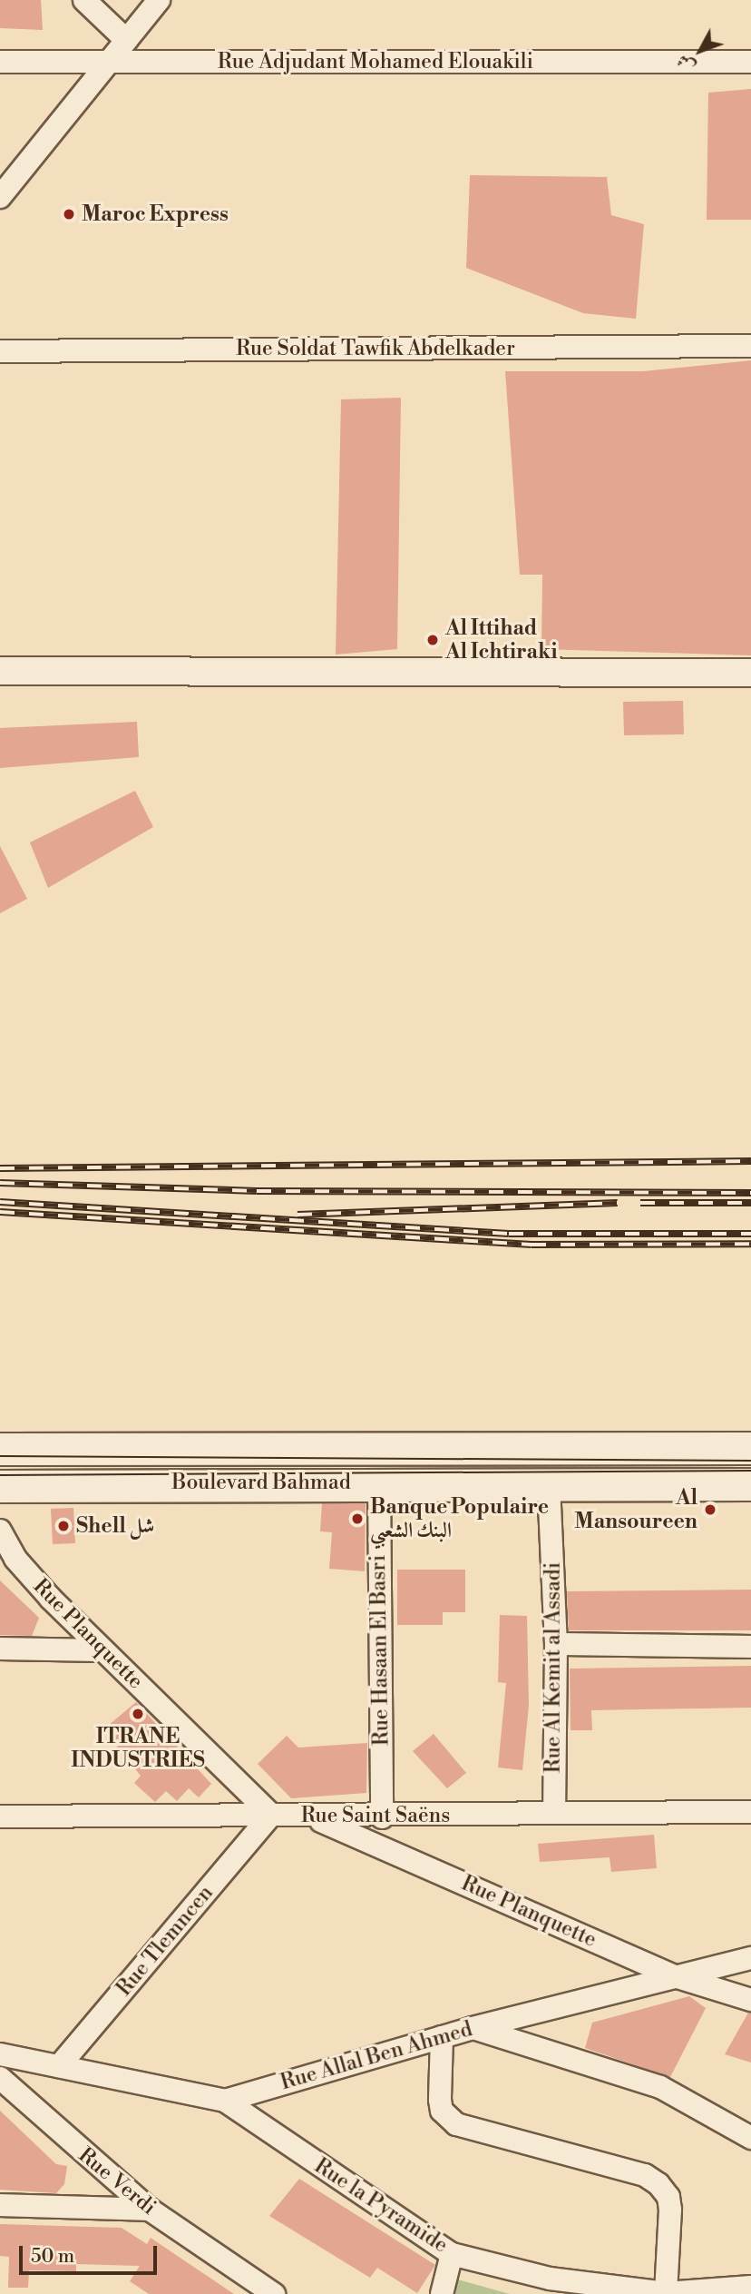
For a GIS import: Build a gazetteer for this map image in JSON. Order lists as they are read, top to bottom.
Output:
{
  "streets": {
    "main road": ["Boulevard Bahmad"],
    "street": [
      "Rue Adjudant Mohamed Elouakili",
      "Rue Soldat Tawfik Abdelkader",
      "Rue Planquette",
      "Rue Hasaan El Basri",
      "Rue Al Kemit al Assadi",
      "Rue Saint Saëns",
      "Rue Tlemncen",
      "Rue Allal Ben Ahmed",
      "Rue Verdi",
      "Rue la Pyramide"
    ]
  },
  "crossings": [
    ["Boulevard Bahmad", "Rue Hasaan El Basri"],
    ["Boulevard Bahmad", "Rue Al Kemit al Assadi"],
    ["Rue Planquette", "Rue Saint Saëns"],
    ["Rue Planquette", "Rue Tlemncen"],
    ["Rue Planquette", "Rue Allal Ben Ahmed"],
    ["Rue Hasaan El Basri", "Rue Saint Saëns"],
    ["Rue Al Kemit al Assadi", "Rue Saint Saëns"],
    ["Rue Saint Saëns", "Rue Tlemncen"],
    ["Rue Tlemncen", "Rue Allal Ben Ahmed"],
    ["Rue Allal Ben Ahmed", "Rue la Pyramide"]
  ],
  "places": [
    "Maroc Express",
    "Al Ittihad Al Ichtiraki",
    "Al Mansoureen",
    "Banque Populaire البنك الشعبي",
    "Shell شل",
    "ITRANE INDUSTRIES"
  ],
  "scale_bar": "50 m",
  "north": "bottom left"
}
